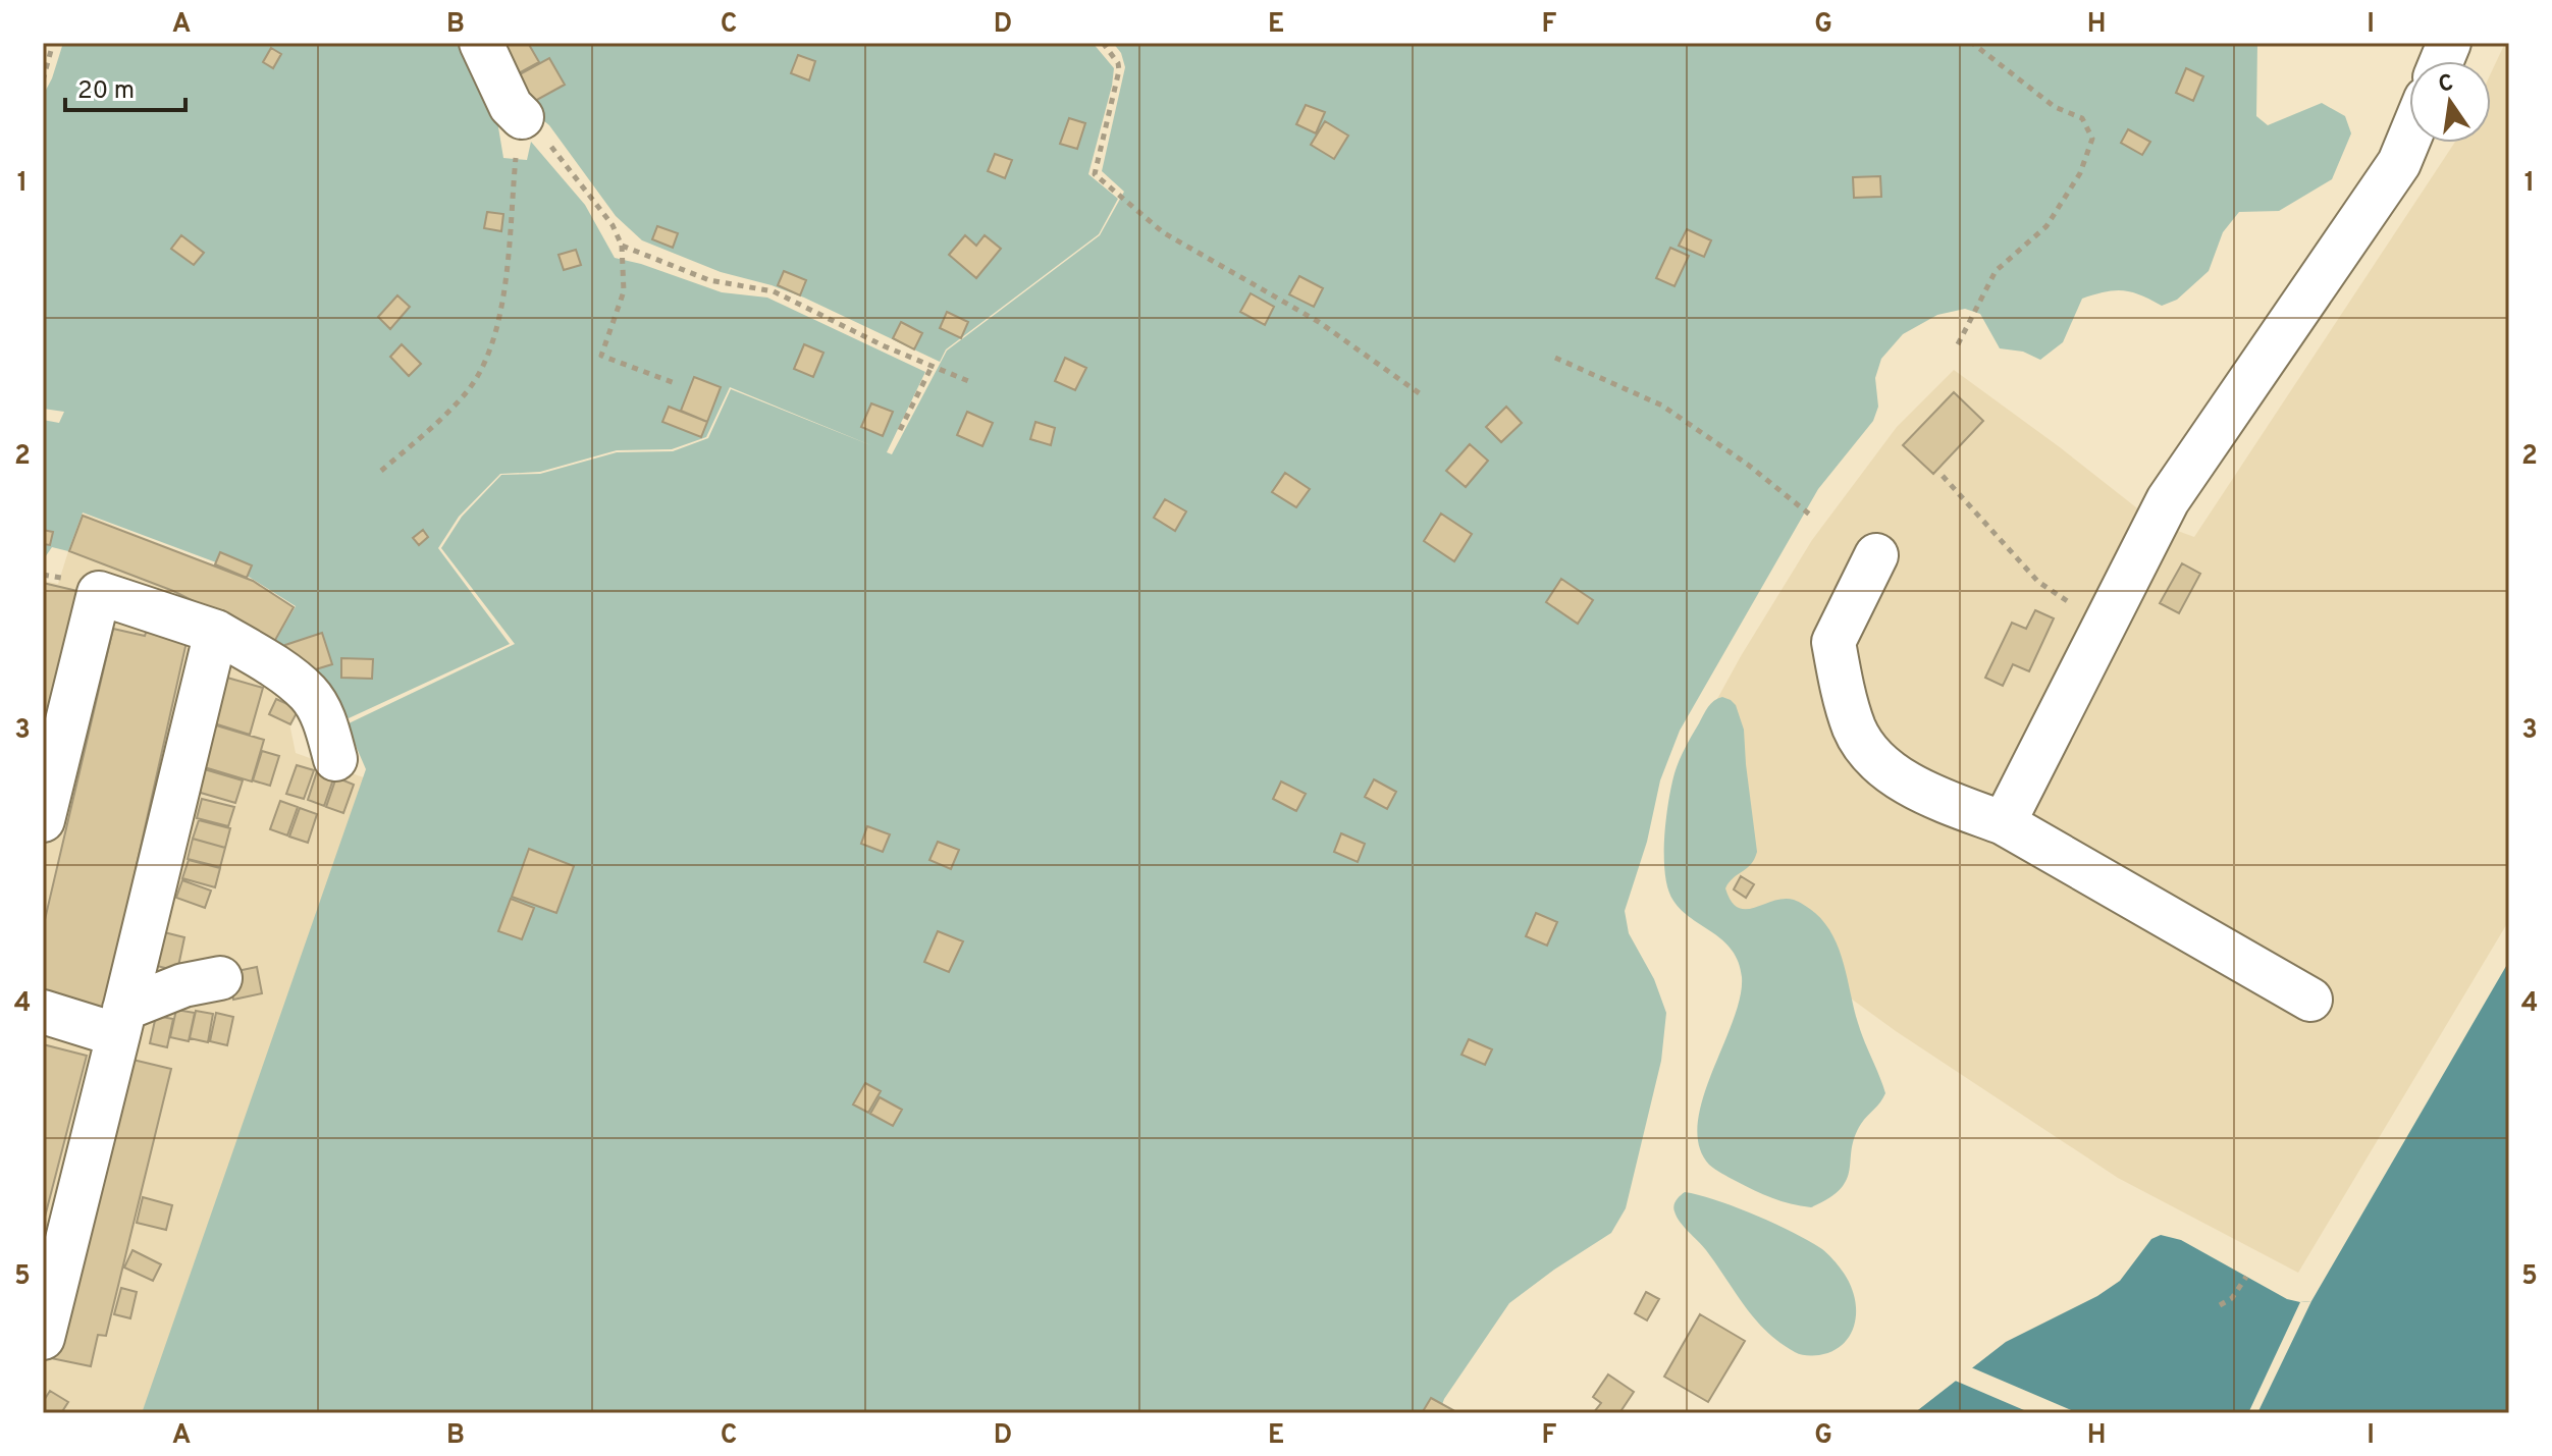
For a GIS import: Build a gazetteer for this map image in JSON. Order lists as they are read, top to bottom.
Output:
{
  "scale_bar": "20 m",
  "north": "top",
  "grid": {
    "columns": [
      "A",
      "B",
      "C",
      "D",
      "E",
      "F",
      "G",
      "H",
      "I"
    ],
    "rows": [
      "1",
      "2",
      "3",
      "4",
      "5"
    ]
  }
}
